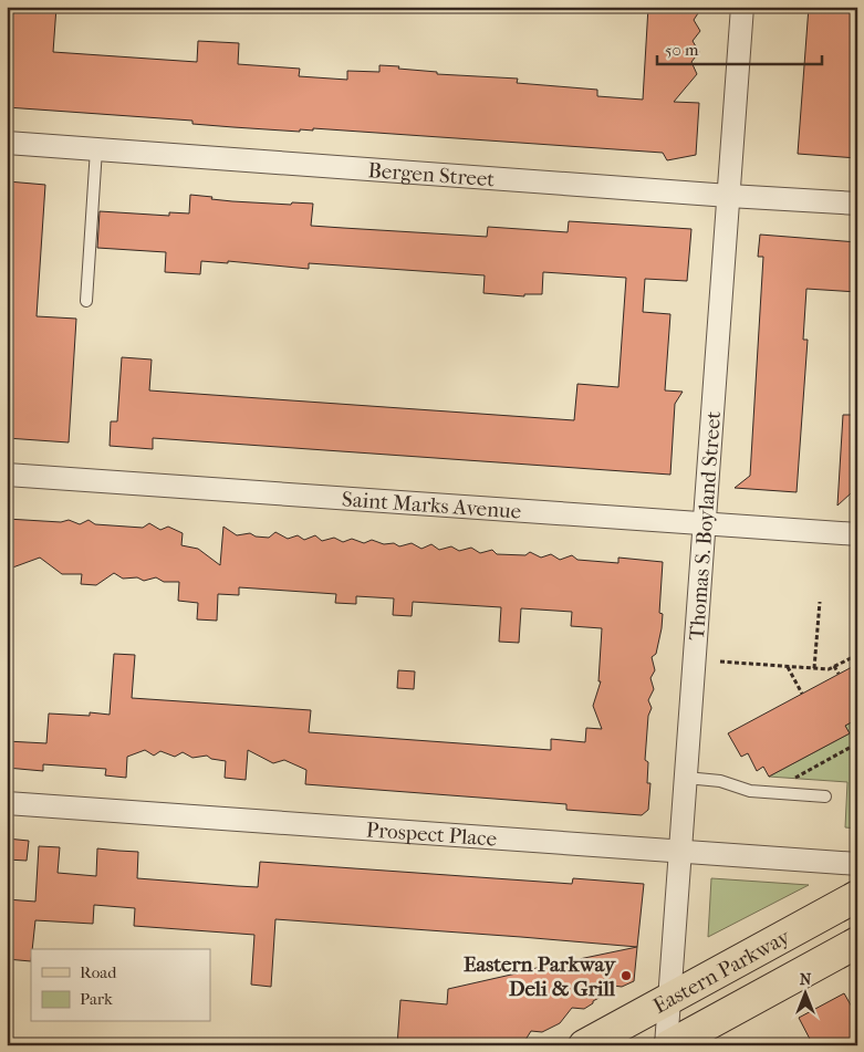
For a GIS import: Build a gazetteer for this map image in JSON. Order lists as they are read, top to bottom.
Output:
{
  "streets": {
    "main road": ["Eastern Parkway"],
    "street": [
      "Bergen Street",
      "Saint Marks Avenue",
      "Thomas S. Boyland Street",
      "Prospect Place"
    ]
  },
  "crossings": [
    ["Bergen Street", "Thomas S. Boyland Street"],
    ["Saint Marks Avenue", "Thomas S. Boyland Street"],
    ["Thomas S. Boyland Street", "Prospect Place"],
    ["Thomas S. Boyland Street", "Eastern Parkway"]
  ],
  "places": ["Eastern Parkway Deli & Grill"],
  "legend": ["Road", "Park"],
  "scale_bar": "50 m",
  "north": "top"
}
